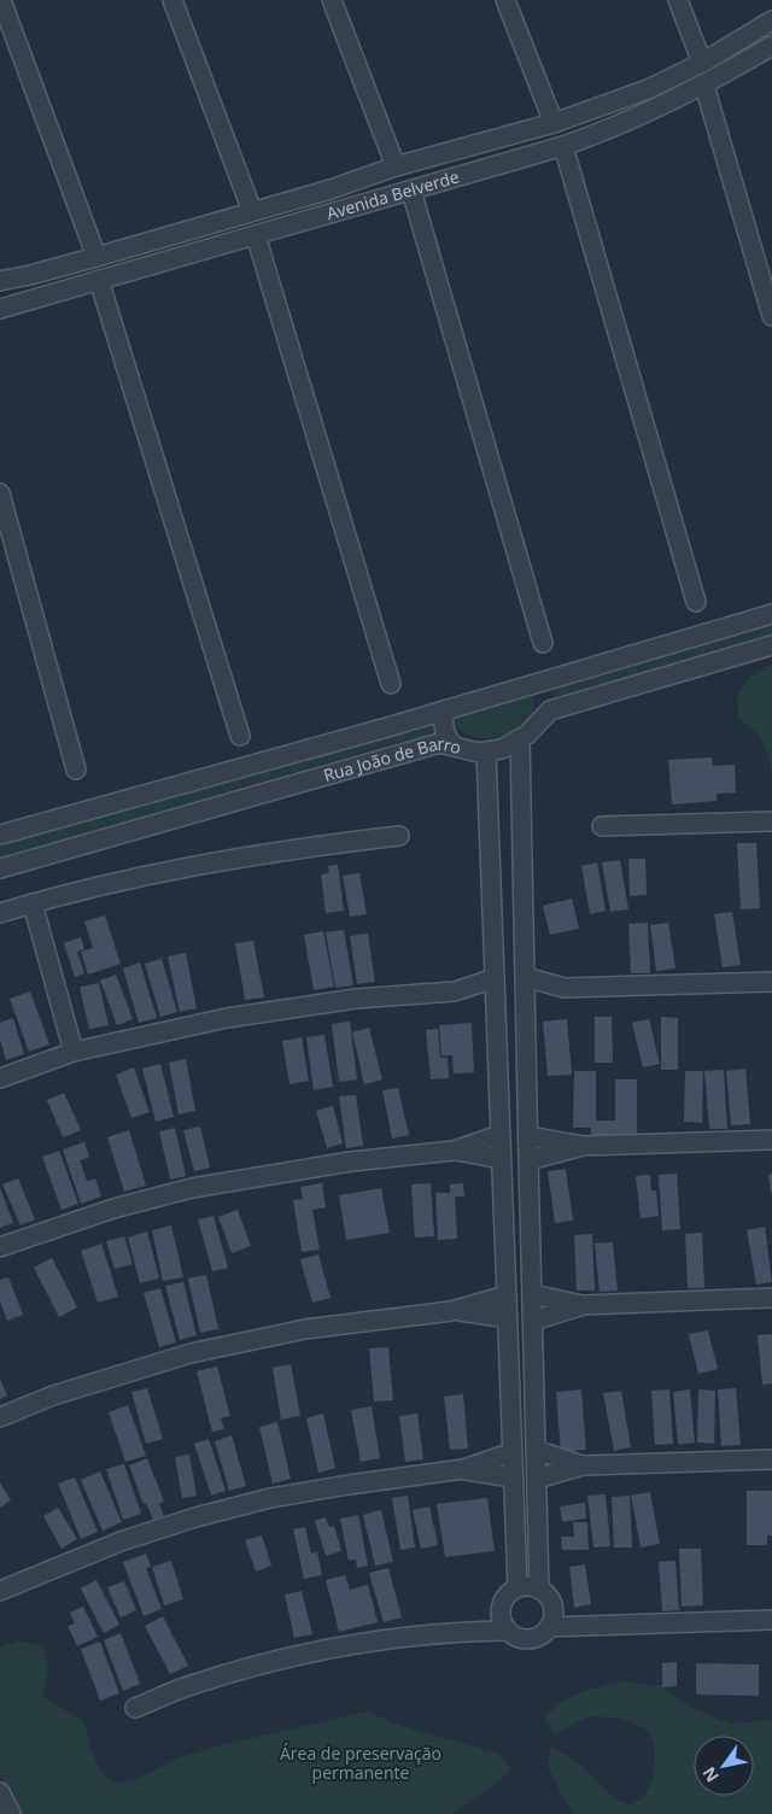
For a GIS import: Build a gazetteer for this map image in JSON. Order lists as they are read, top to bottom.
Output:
{
  "streets": {
    "street": ["Avenida Belverde", "Rua João de Barro"]
  },
  "parks": ["Área de preservação permanente"],
  "north": "bottom left"
}
